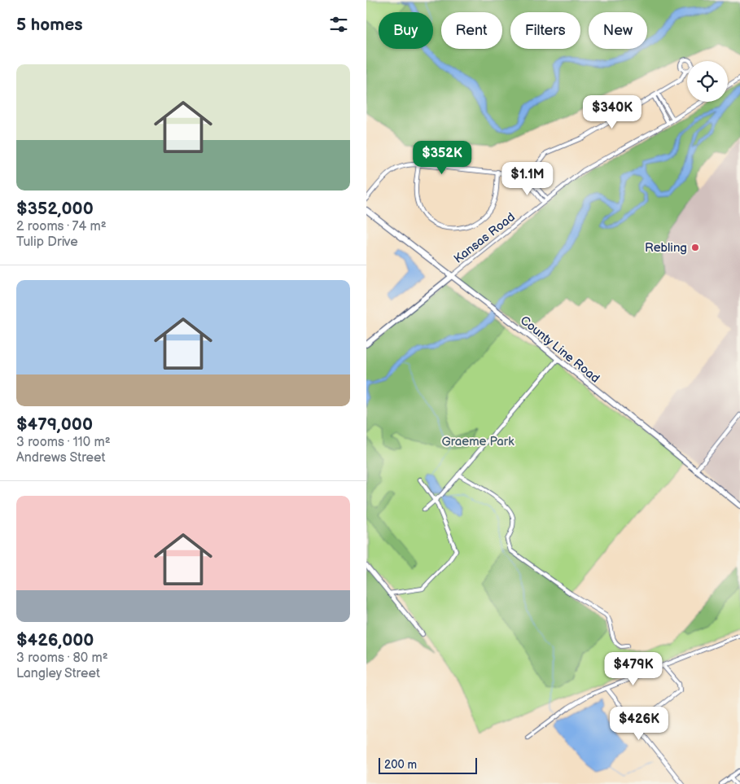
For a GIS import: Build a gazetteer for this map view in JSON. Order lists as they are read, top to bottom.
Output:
{
  "streets": {
    "main road": ["County Line Road"],
    "street": ["Kansas Road"]
  },
  "crossings": [
    ["Kansas Road", "County Line Road"]
  ],
  "parks": ["Graeme Park"],
  "places": ["Rebling"],
  "scale_bar": "200 m",
  "page": {
    "heading": "5 homes",
    "chip": [
      "Buy",
      "Rent",
      "Filters",
      "New"
    ],
    "list": [
      {
        "name": "$352,000",
        "note": "2 rooms · 74 m² · Tulip Drive"
      },
      {
        "name": "$479,000",
        "note": "3 rooms · 110 m² · Andrews Street"
      },
      {
        "name": "$426,000",
        "note": "3 rooms · 80 m² · Langley Street"
      }
    ],
    "price": [
      "$340K",
      "$352K",
      "$1.1M",
      "$479K",
      "$426K"
    ],
    "scale": "200 m"
  }
}
